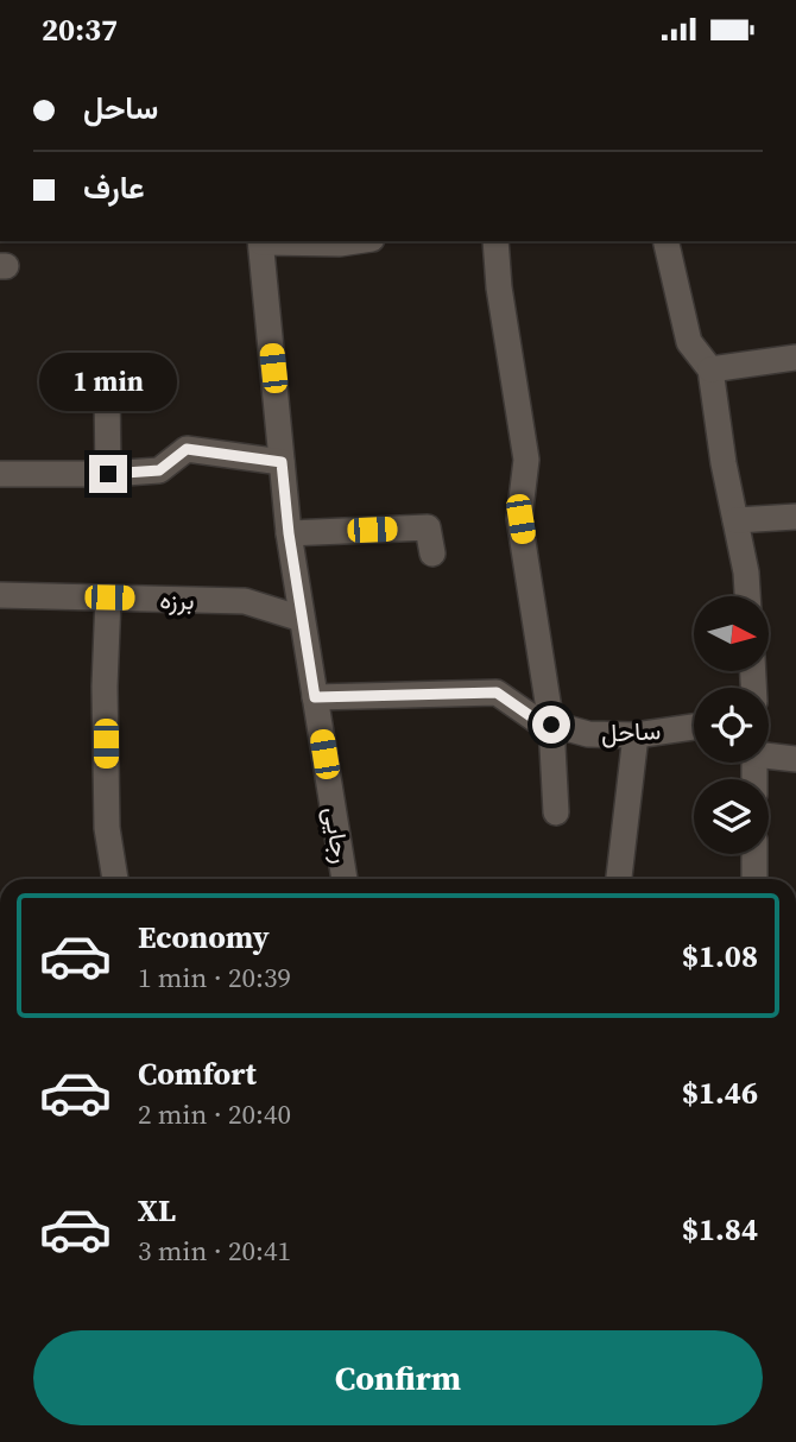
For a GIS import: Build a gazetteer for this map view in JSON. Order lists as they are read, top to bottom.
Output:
{
  "streets": {
    "street": ["برزه", "ساحل", "رجایی"]
  },
  "crossings": [
    ["برزه", "رجایی"],
    ["ساحل", "رجایی"]
  ],
  "north": "right",
  "page": {
    "status": "20:37",
    "banner": ["ساحل", "عارف"],
    "bubble": "1 min",
    "list": [
      {
        "name": "Economy",
        "note": "1 min · 20:39",
        "value": "$1.08"
      },
      {
        "name": "Comfort",
        "note": "2 min · 20:40",
        "value": "$1.46"
      },
      {
        "name": "XL",
        "note": "3 min · 20:41",
        "value": "$1.84"
      }
    ],
    "buttons": "Confirm"
  }
}
